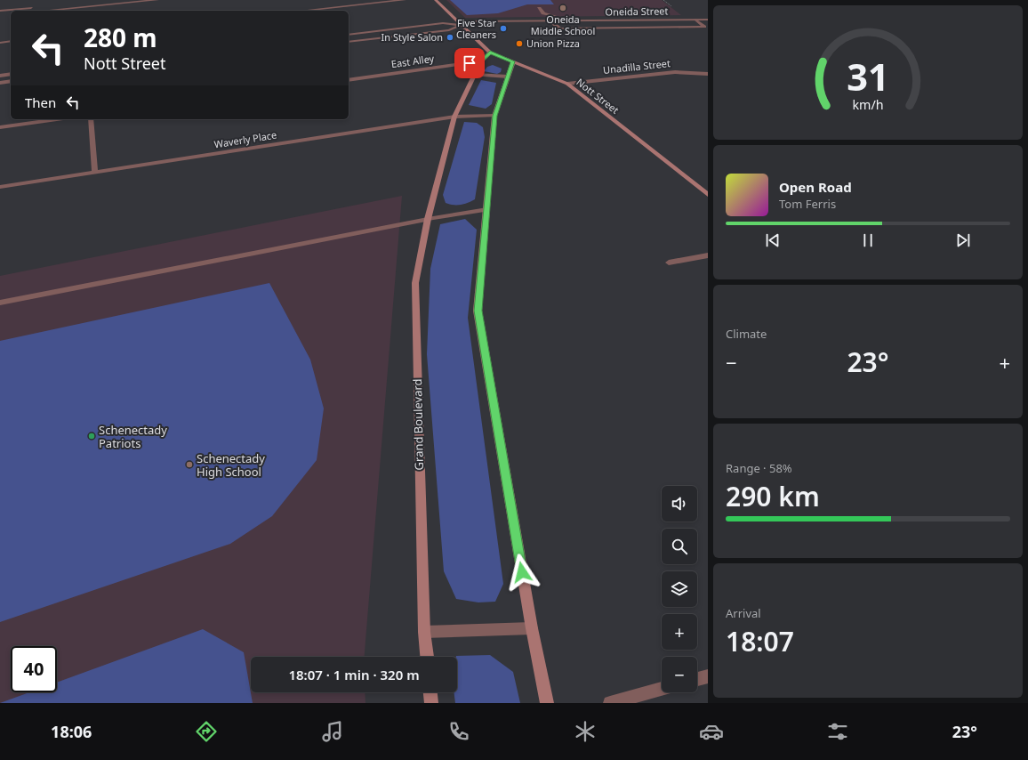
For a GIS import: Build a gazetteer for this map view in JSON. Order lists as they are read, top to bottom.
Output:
{
  "streets": {
    "street": [
      "Oneida Street",
      "East Alley",
      "Unadilla Street",
      "Nott Street",
      "Waverly Place",
      "Grand Boulevard"
    ]
  },
  "crossings": [
    ["Oneida Street", "Nott Street"],
    ["East Alley", "Grand Boulevard"],
    ["Unadilla Street", "Nott Street"],
    ["Nott Street", "Grand Boulevard"],
    ["Waverly Place", "Grand Boulevard"]
  ],
  "places": [
    "Oneida Middle School",
    "Five Star Cleaners",
    "In Style Salon",
    "Union Pizza",
    "Schenectady Patriots",
    "Schenectady High School"
  ],
  "page": {
    "turn": ["280 m", "Nott Street"],
    "then": "Then",
    "song": ["Open Road", "Tom Ferris"],
    "tile": [
      "Climate",
      ["Range · 58%", "290 km"],
      ["Arrival", "18:07"]
    ],
    "heat": ["−", "23°", "+"],
    "map_buttons": ["+", "−"],
    "limit": "40",
    "trip": "18:07 · 1 min · 320 m",
    "tabs": ["18:06", "23°"],
    "gauge": ["31", "km/h"]
  }
}
